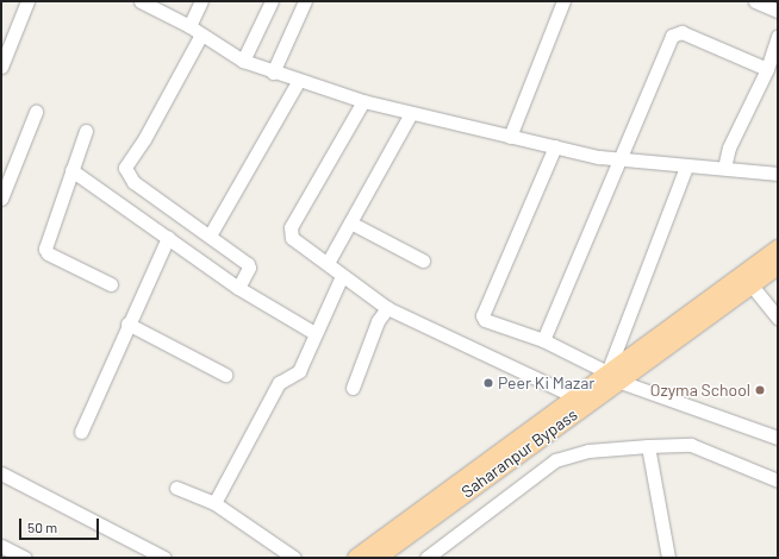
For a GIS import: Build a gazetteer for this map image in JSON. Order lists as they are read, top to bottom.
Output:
{
  "streets": {
    "main road": ["Saharanpur Bypass"]
  },
  "places": ["Peer Ki Mazar", "Ozyma School"],
  "scale_bar": "50 m"
}
